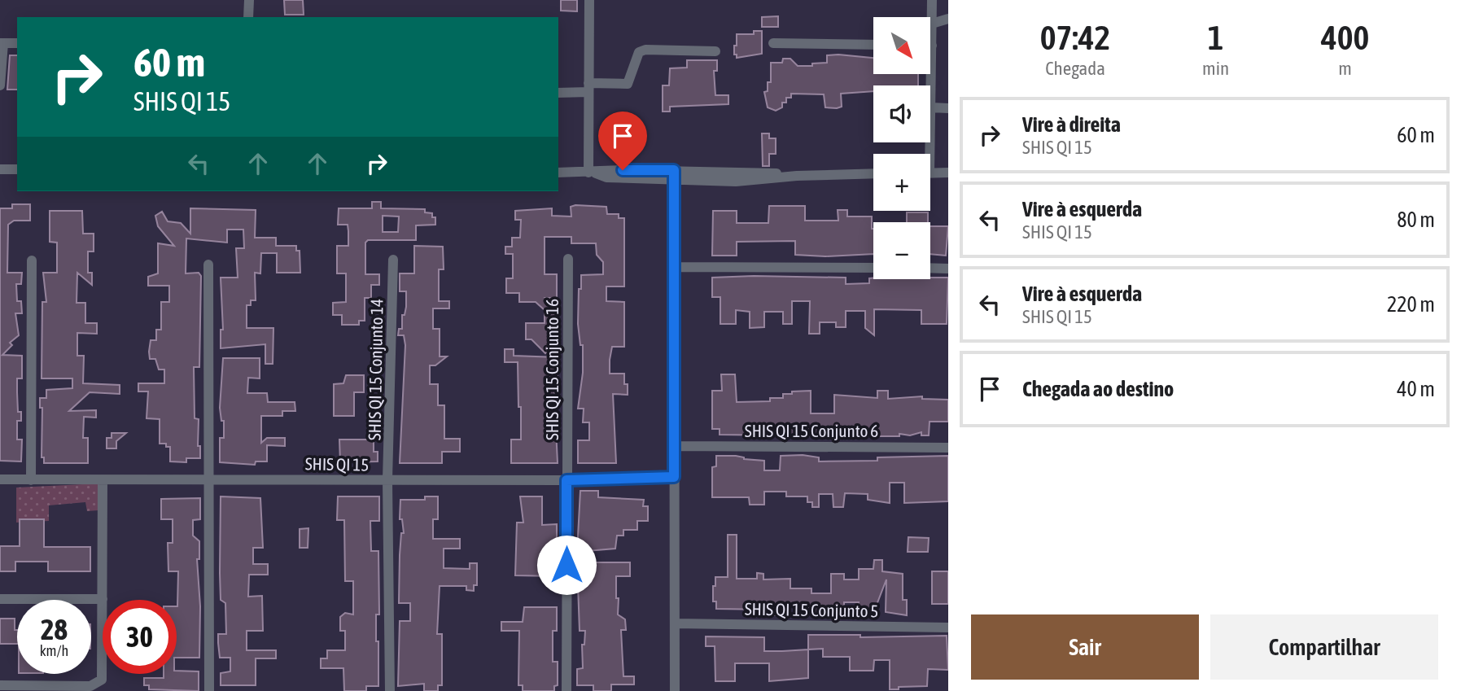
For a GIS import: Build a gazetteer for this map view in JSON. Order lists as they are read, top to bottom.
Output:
{
  "streets": {
    "street": [
      "SHIS QI 15 Conjunto 14",
      "SHIS QI 15 Conjunto 16",
      "SHIS QI 15 Conjunto 6",
      "SHIS QI 15",
      "SHIS QI 15 Conjunto 5"
    ]
  },
  "crossings": [
    ["SHIS QI 15 Conjunto 14", "SHIS QI 15"],
    ["SHIS QI 15 Conjunto 16", "SHIS QI 15"]
  ],
  "north": "bottom right",
  "page": {
    "eta": [
      "07:42",
      "Chegada",
      "1",
      "min",
      "400",
      "m"
    ],
    "map_buttons": ["+", "−"],
    "turn": ["60 m", "SHIS QI 15"],
    "list": [
      {
        "name": "Vire à direita",
        "note": "SHIS QI 15",
        "value": "60 m"
      },
      {
        "name": "Vire à esquerda",
        "note": "SHIS QI 15",
        "value": "80 m"
      },
      {
        "name": "Vire à esquerda",
        "note": "SHIS QI 15",
        "value": "220 m"
      },
      {
        "name": "Chegada ao destino",
        "value": "40 m"
      }
    ],
    "speed": "28 km/h",
    "limit": "30",
    "buttons": ["Sair", "Compartilhar"]
  }
}
